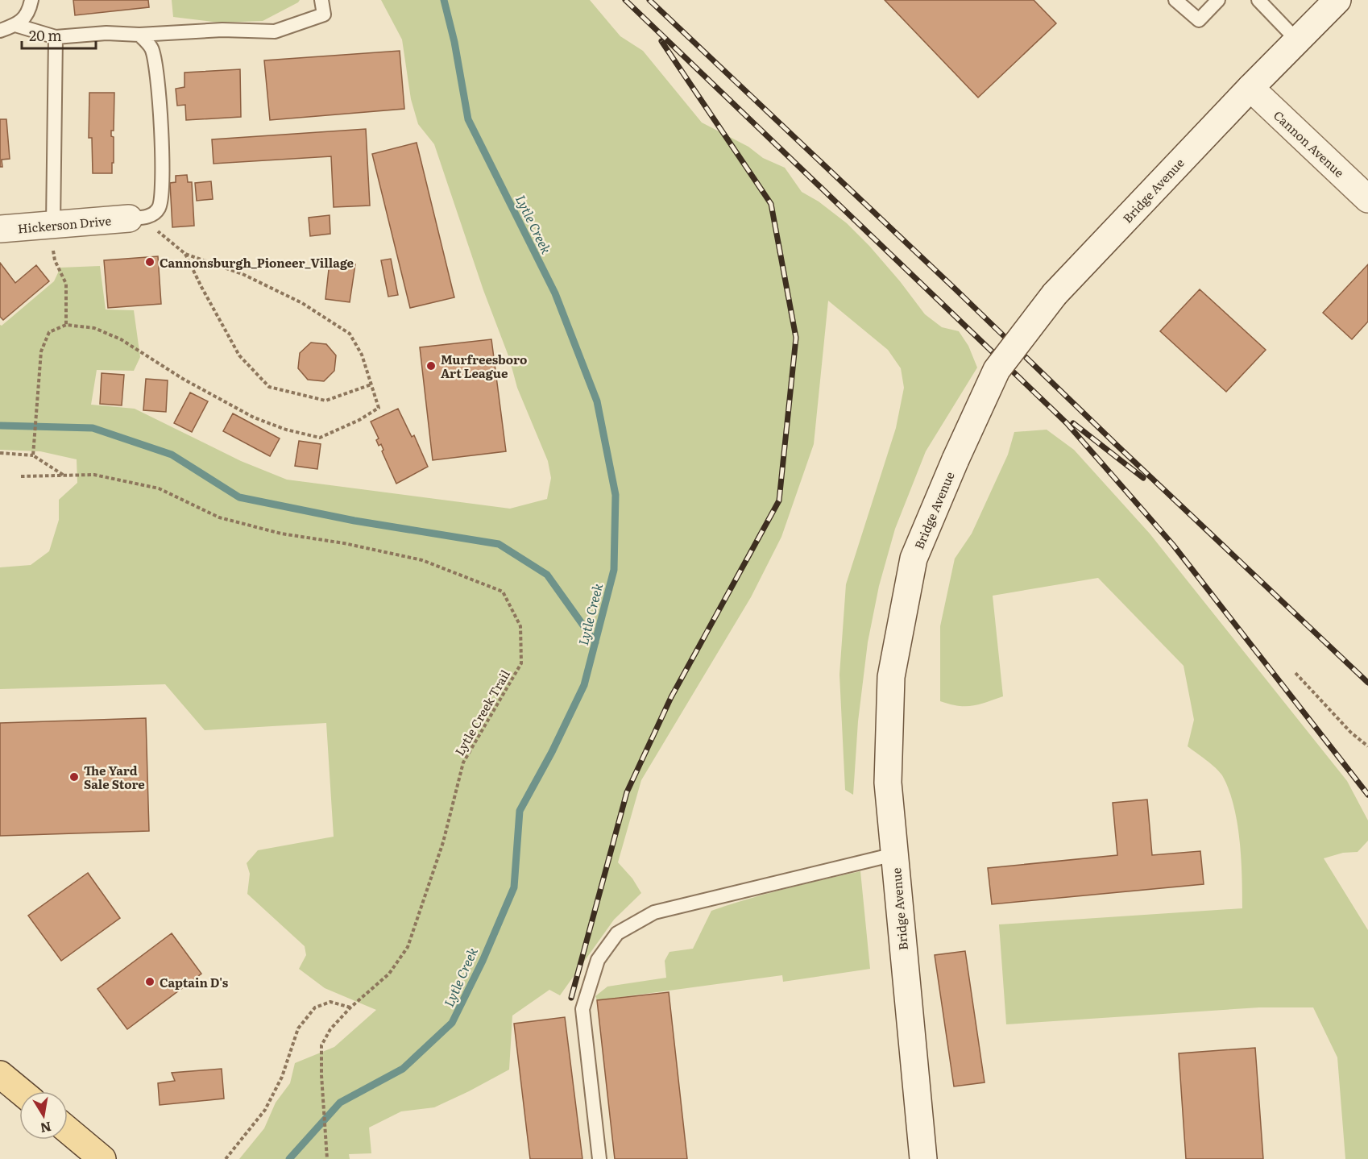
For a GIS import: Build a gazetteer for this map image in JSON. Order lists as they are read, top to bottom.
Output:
{
  "streets": {
    "street": ["Cannon Avenue", "Bridge Avenue", "Hickerson Drive"],
    "path": ["Lytle Creek Trail"]
  },
  "crossings": [
    ["Cannon Avenue", "Bridge Avenue"]
  ],
  "water": ["Lytle Creek"],
  "places": [
    "Cannonsburgh_Pioneer_Village",
    "Murfreesboro Art League",
    "The Yard Sale Store",
    "Captain D's"
  ],
  "scale_bar": "20 m",
  "north": "bottom"
}
